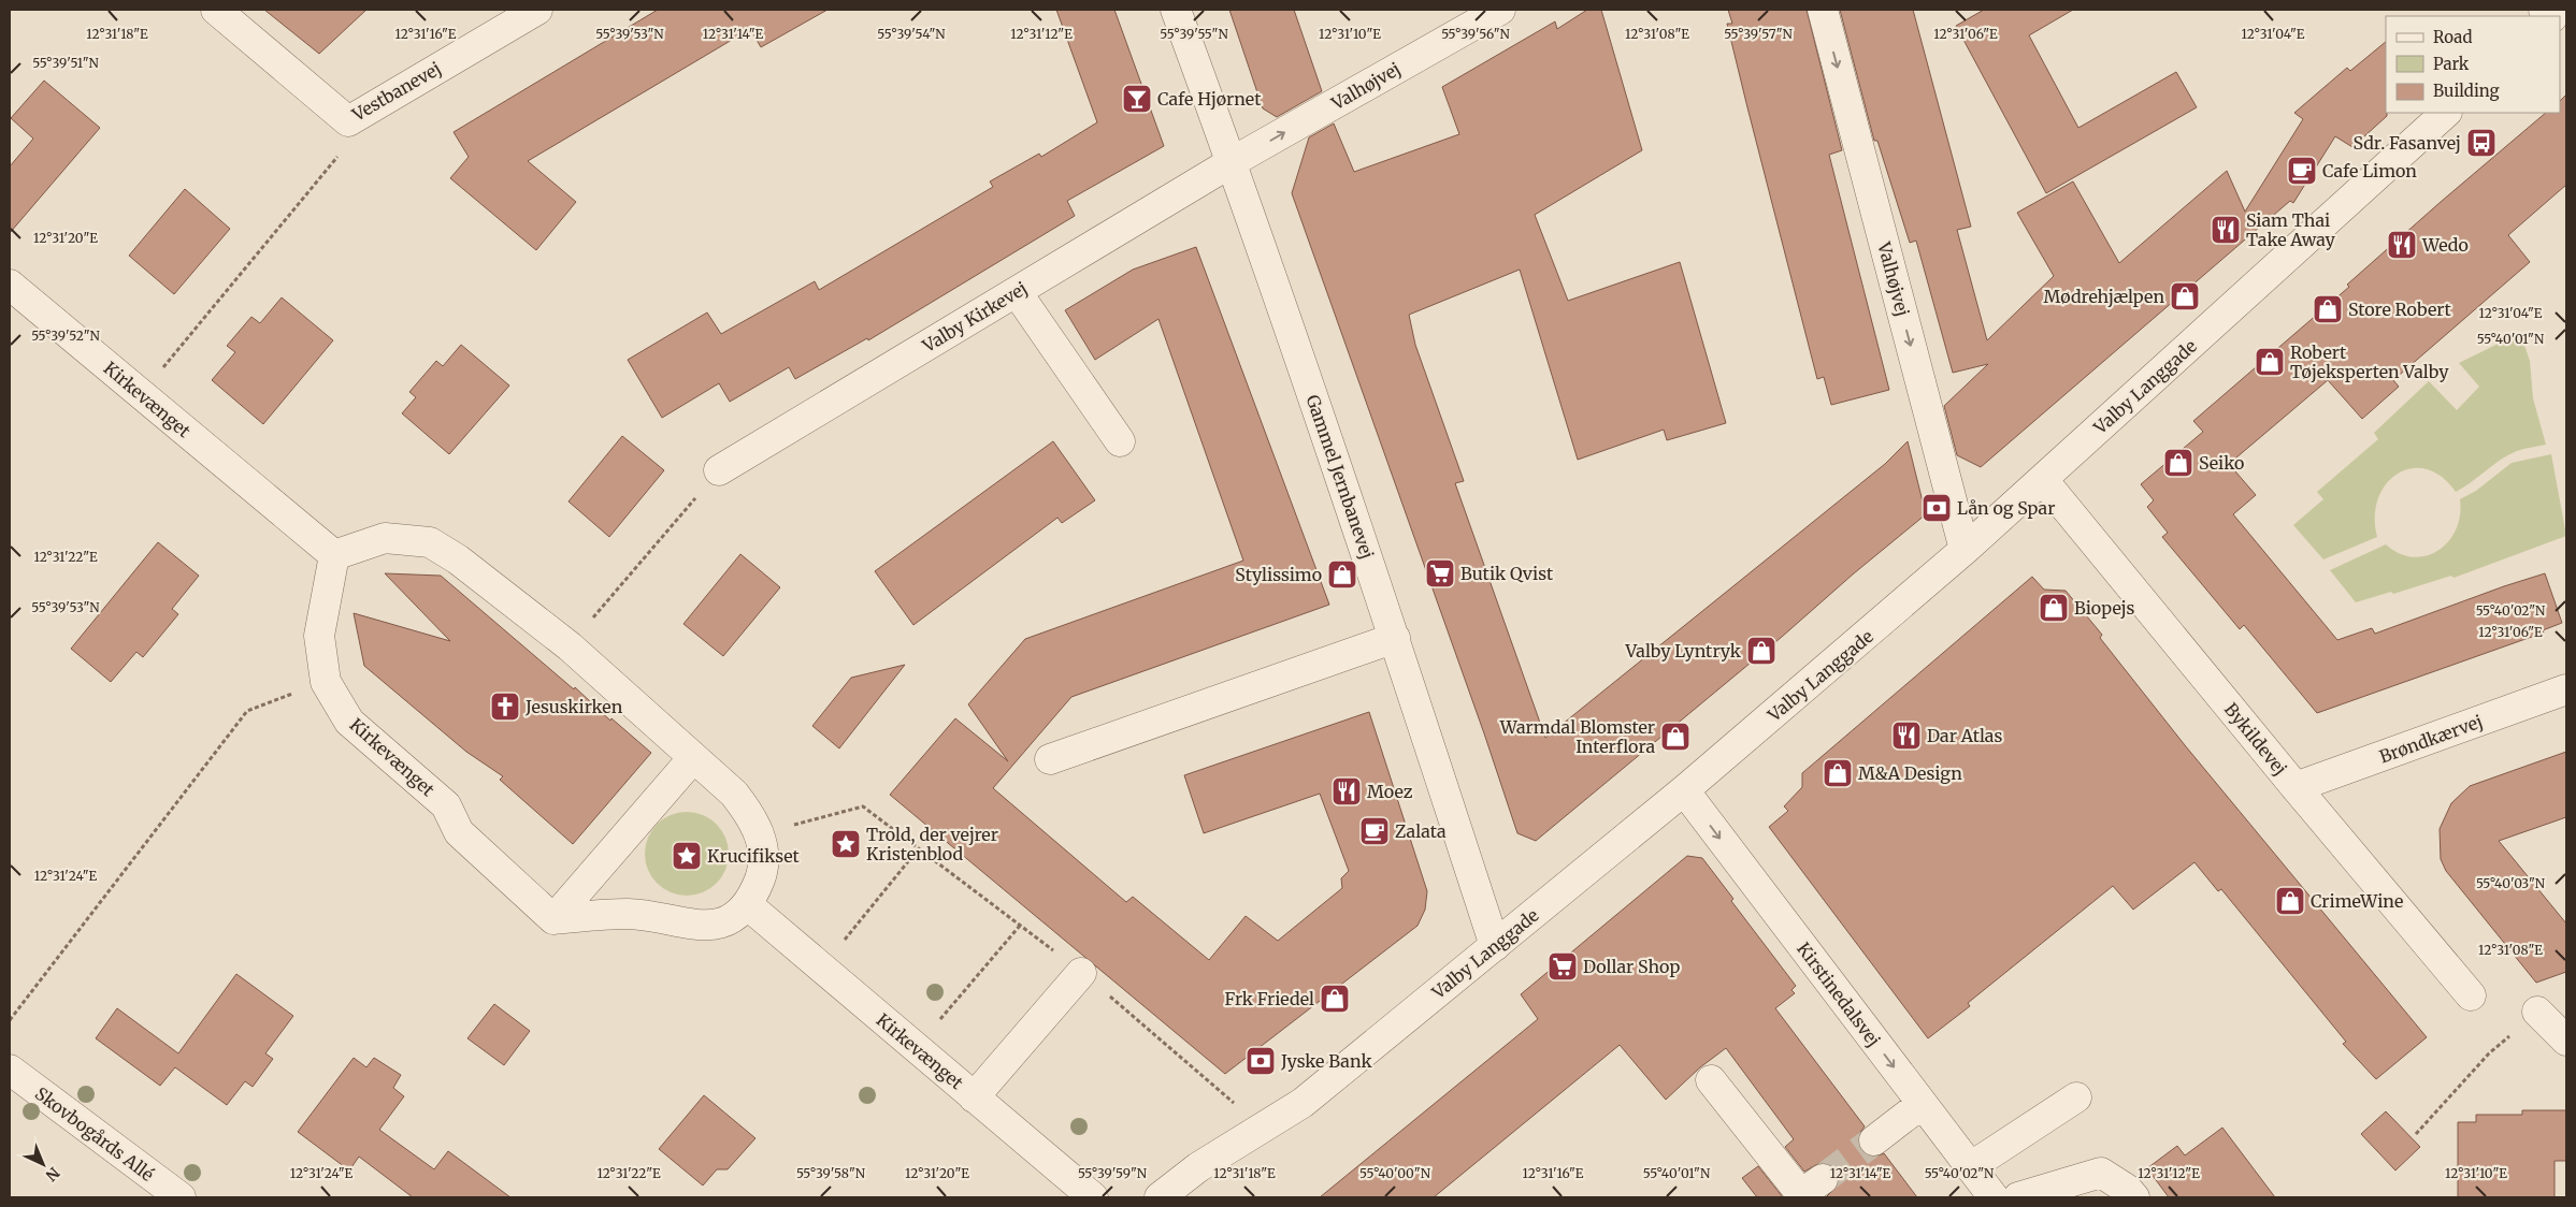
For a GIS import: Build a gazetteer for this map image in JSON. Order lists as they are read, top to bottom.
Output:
{
  "streets": {
    "street": [
      "Valhøjvej",
      "Vestbanevej",
      "Valby Kirkevej",
      "Valby Langgade",
      "Kirkevænget",
      "Gammel Jernbanevej",
      "Bykildevej",
      "Brøndkærvej",
      "Kirstinedalsvej",
      "Skovbogårds Allé"
    ]
  },
  "crossings": [
    ["Valhøjvej", "Valby Kirkevej"],
    ["Valhøjvej", "Valby Langgade"],
    ["Valhøjvej", "Gammel Jernbanevej"],
    ["Valby Kirkevej", "Gammel Jernbanevej"],
    ["Valby Langgade", "Gammel Jernbanevej"],
    ["Valby Langgade", "Bykildevej"],
    ["Valby Langgade", "Kirstinedalsvej"],
    ["Bykildevej", "Brøndkærvej"]
  ],
  "places": {
    "bar": ["Cafe Hjørnet"],
    "bus stop": ["Sdr. Fasanvej"],
    "cafe": ["Cafe Limon", "Zalata"],
    "restaurant": [
      "Siam Thai Take Away",
      "Wedo",
      "Dar Atlas",
      "Moez"
    ],
    "shop": [
      "Mødrehjælpen",
      "Store Robert",
      "Robert Tøjeksperten Valby",
      "Seiko",
      "Stylissimo",
      "Biopejs",
      "Valby Lyntryk",
      "Warmdal Blomster Interflora",
      "M&A Design",
      "CrimeWine",
      "Frk Friedel"
    ],
    "bank": ["Lån og Spar", "Jyske Bank"],
    "supermarket": ["Butik Qvist", "Dollar Shop"],
    "church": ["Jesuskirken"],
    "place": ["Trold, der vejrer Kristenblod", "Krucifikset"]
  },
  "legend": ["Road", "Park", "Building"],
  "north": "bottom right",
  "coordinates": [
    "55°39'53\"N",
    "55°39'54\"N",
    "55°39'55\"N",
    "55°39'56\"N",
    "55°39'57\"N",
    "12°31'18\"E",
    "12°31'16\"E",
    "12°31'14\"E",
    "12°31'12\"E",
    "12°31'10\"E",
    "12°31'08\"E",
    "12°31'06\"E",
    "12°31'04\"E",
    "55°39'51\"N",
    "12°31'20\"E",
    "55°39'52\"N",
    "55°40'01\"N",
    "12°31'22\"E",
    "55°40'02\"N",
    "12°31'24\"E",
    "55°40'03\"N",
    "55°39'58\"N",
    "55°39'59\"N",
    "55°40'00\"N"
  ]
}
